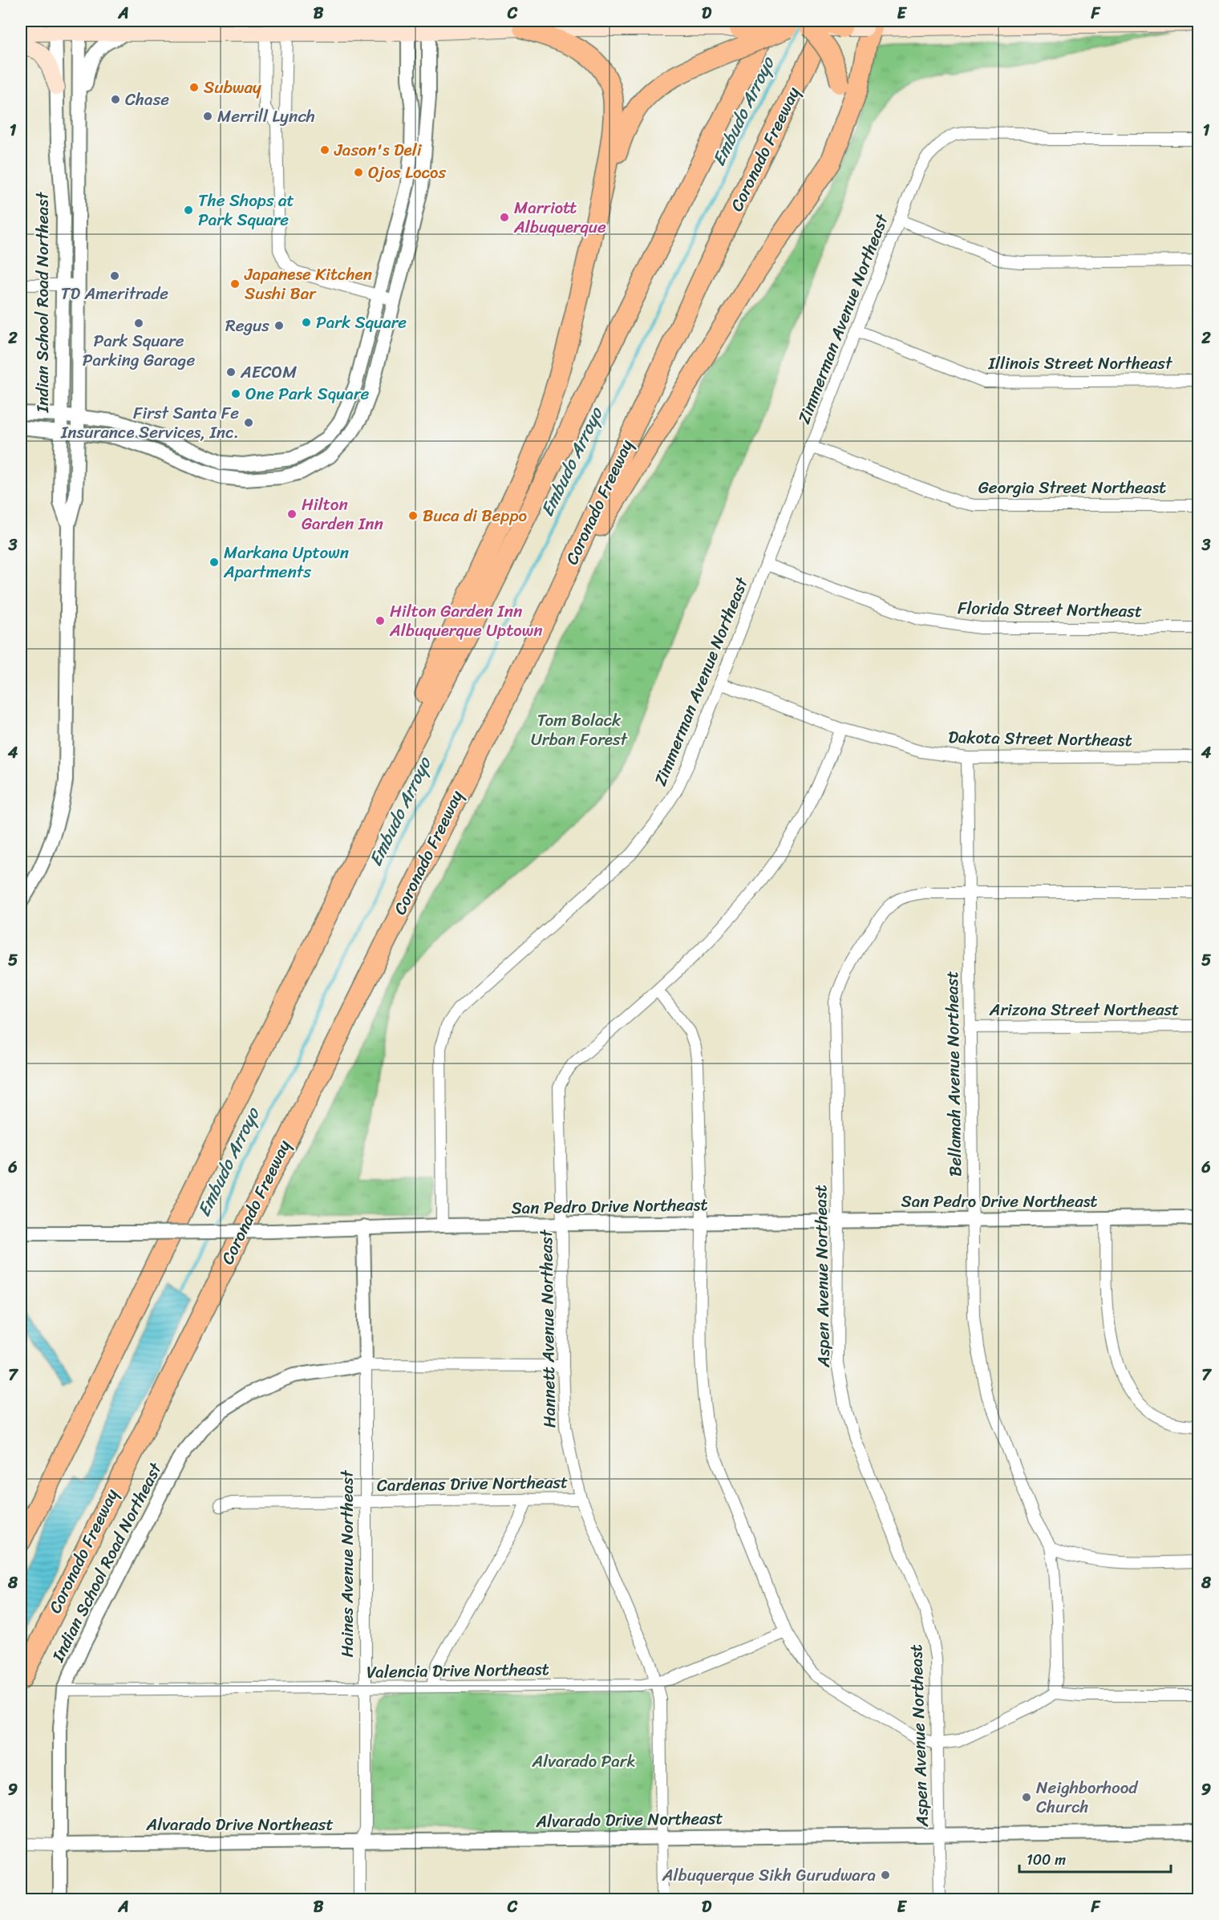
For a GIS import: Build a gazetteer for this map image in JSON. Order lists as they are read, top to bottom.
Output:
{
  "streets": {
    "highway": ["Coronado Freeway"],
    "street": [
      "Indian School Road Northeast",
      "Zimmerman Avenue Northeast",
      "Illinois Street Northeast",
      "Georgia Street Northeast",
      "Florida Street Northeast",
      "Dakota Street Northeast",
      "Arizona Street Northeast",
      "Bellamah Avenue Northeast",
      "San Pedro Drive Northeast",
      "Aspen Avenue Northeast",
      "Hannett Avenue Northeast",
      "Cardenas Drive Northeast",
      "Haines Avenue Northeast",
      "Valencia Drive Northeast",
      "Alvarado Drive Northeast"
    ]
  },
  "crossings": [
    ["Indian School Road Northeast", "Haines Avenue Northeast"],
    ["Indian School Road Northeast", "Valencia Drive Northeast"],
    ["Indian School Road Northeast", "Alvarado Drive Northeast"],
    ["Zimmerman Avenue Northeast", "Illinois Street Northeast"],
    ["Zimmerman Avenue Northeast", "Georgia Street Northeast"],
    ["Zimmerman Avenue Northeast", "Florida Street Northeast"],
    ["Zimmerman Avenue Northeast", "Dakota Street Northeast"],
    ["Zimmerman Avenue Northeast", "San Pedro Drive Northeast"],
    ["Dakota Street Northeast", "Bellamah Avenue Northeast"],
    ["Dakota Street Northeast", "Hannett Avenue Northeast"],
    ["Arizona Street Northeast", "Bellamah Avenue Northeast"],
    ["Bellamah Avenue Northeast", "San Pedro Drive Northeast"],
    ["Bellamah Avenue Northeast", "Aspen Avenue Northeast"],
    ["San Pedro Drive Northeast", "Aspen Avenue Northeast"],
    ["San Pedro Drive Northeast", "Hannett Avenue Northeast"],
    ["San Pedro Drive Northeast", "Haines Avenue Northeast"],
    ["Aspen Avenue Northeast", "Alvarado Drive Northeast"],
    ["Hannett Avenue Northeast", "Cardenas Drive Northeast"],
    ["Hannett Avenue Northeast", "Valencia Drive Northeast"],
    ["Hannett Avenue Northeast", "Alvarado Drive Northeast"],
    ["Cardenas Drive Northeast", "Haines Avenue Northeast"],
    ["Haines Avenue Northeast", "Valencia Drive Northeast"],
    ["Haines Avenue Northeast", "Alvarado Drive Northeast"]
  ],
  "water": ["Embudo Arroyo"],
  "parks": ["Tom Bolack Urban Forest", "Alvarado Park"],
  "places": [
    "Subway",
    "Chase",
    "Merrill Lynch",
    "Jason's Deli",
    "Ojos Locos",
    "The Shops at Park Square",
    "Marriott Albuquerque",
    "TD Ameritrade",
    "Japanese Kitchen Sushi Bar",
    "Park Square",
    "Park Square Parking Garage",
    "Regus",
    "AECOM",
    "One Park Square",
    "First Santa Fe Insurance Services, Inc.",
    "Hilton Garden Inn",
    "Buca di Beppo",
    "Markana Uptown Apartments",
    "Hilton Garden Inn Albuquerque Uptown",
    "Neighborhood Church",
    "Albuquerque Sikh Gurudwara"
  ],
  "scale_bar": "100 m",
  "grid": {
    "columns": [
      "A",
      "B",
      "C",
      "D",
      "E",
      "F"
    ],
    "rows": [
      "1",
      "2",
      "3",
      "4",
      "5",
      "6",
      "7",
      "8",
      "9"
    ]
  }
}
